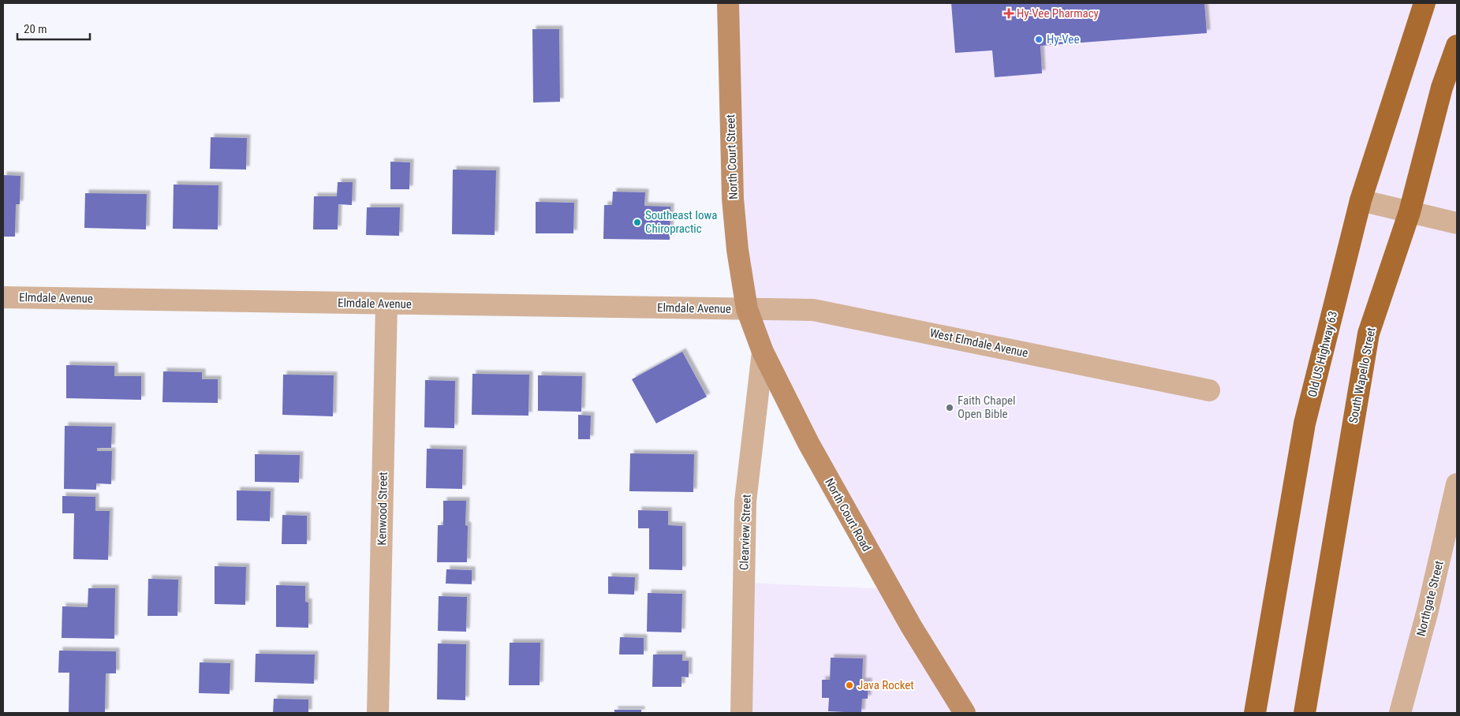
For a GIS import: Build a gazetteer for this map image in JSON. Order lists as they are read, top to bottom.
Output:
{
  "streets": {
    "highway": ["Old US Highway 63", "South Wapello Street"],
    "main road": ["North Court Street", "North Court Road"],
    "street": [
      "Elmdale Avenue",
      "West Elmdale Avenue",
      "Kenwood Street",
      "Clearview Street",
      "Northgate Street"
    ]
  },
  "crossings": [
    ["North Court Street", "Elmdale Avenue"],
    ["North Court Street", "West Elmdale Avenue"],
    ["North Court Street", "North Court Road"],
    ["Elmdale Avenue", "West Elmdale Avenue"],
    ["Elmdale Avenue", "Kenwood Street"],
    ["Elmdale Avenue", "North Court Road"],
    ["West Elmdale Avenue", "North Court Road"],
    ["North Court Road", "Clearview Street"]
  ],
  "places": {
    "health": ["Hy-Vee Pharmacy"],
    "other": [
      "Hy-Vee",
      "Southeast Iowa Chiropractic",
      "Faith Chapel Open Bible",
      "Java Rocket"
    ]
  },
  "scale_bar": "20 m"
}
